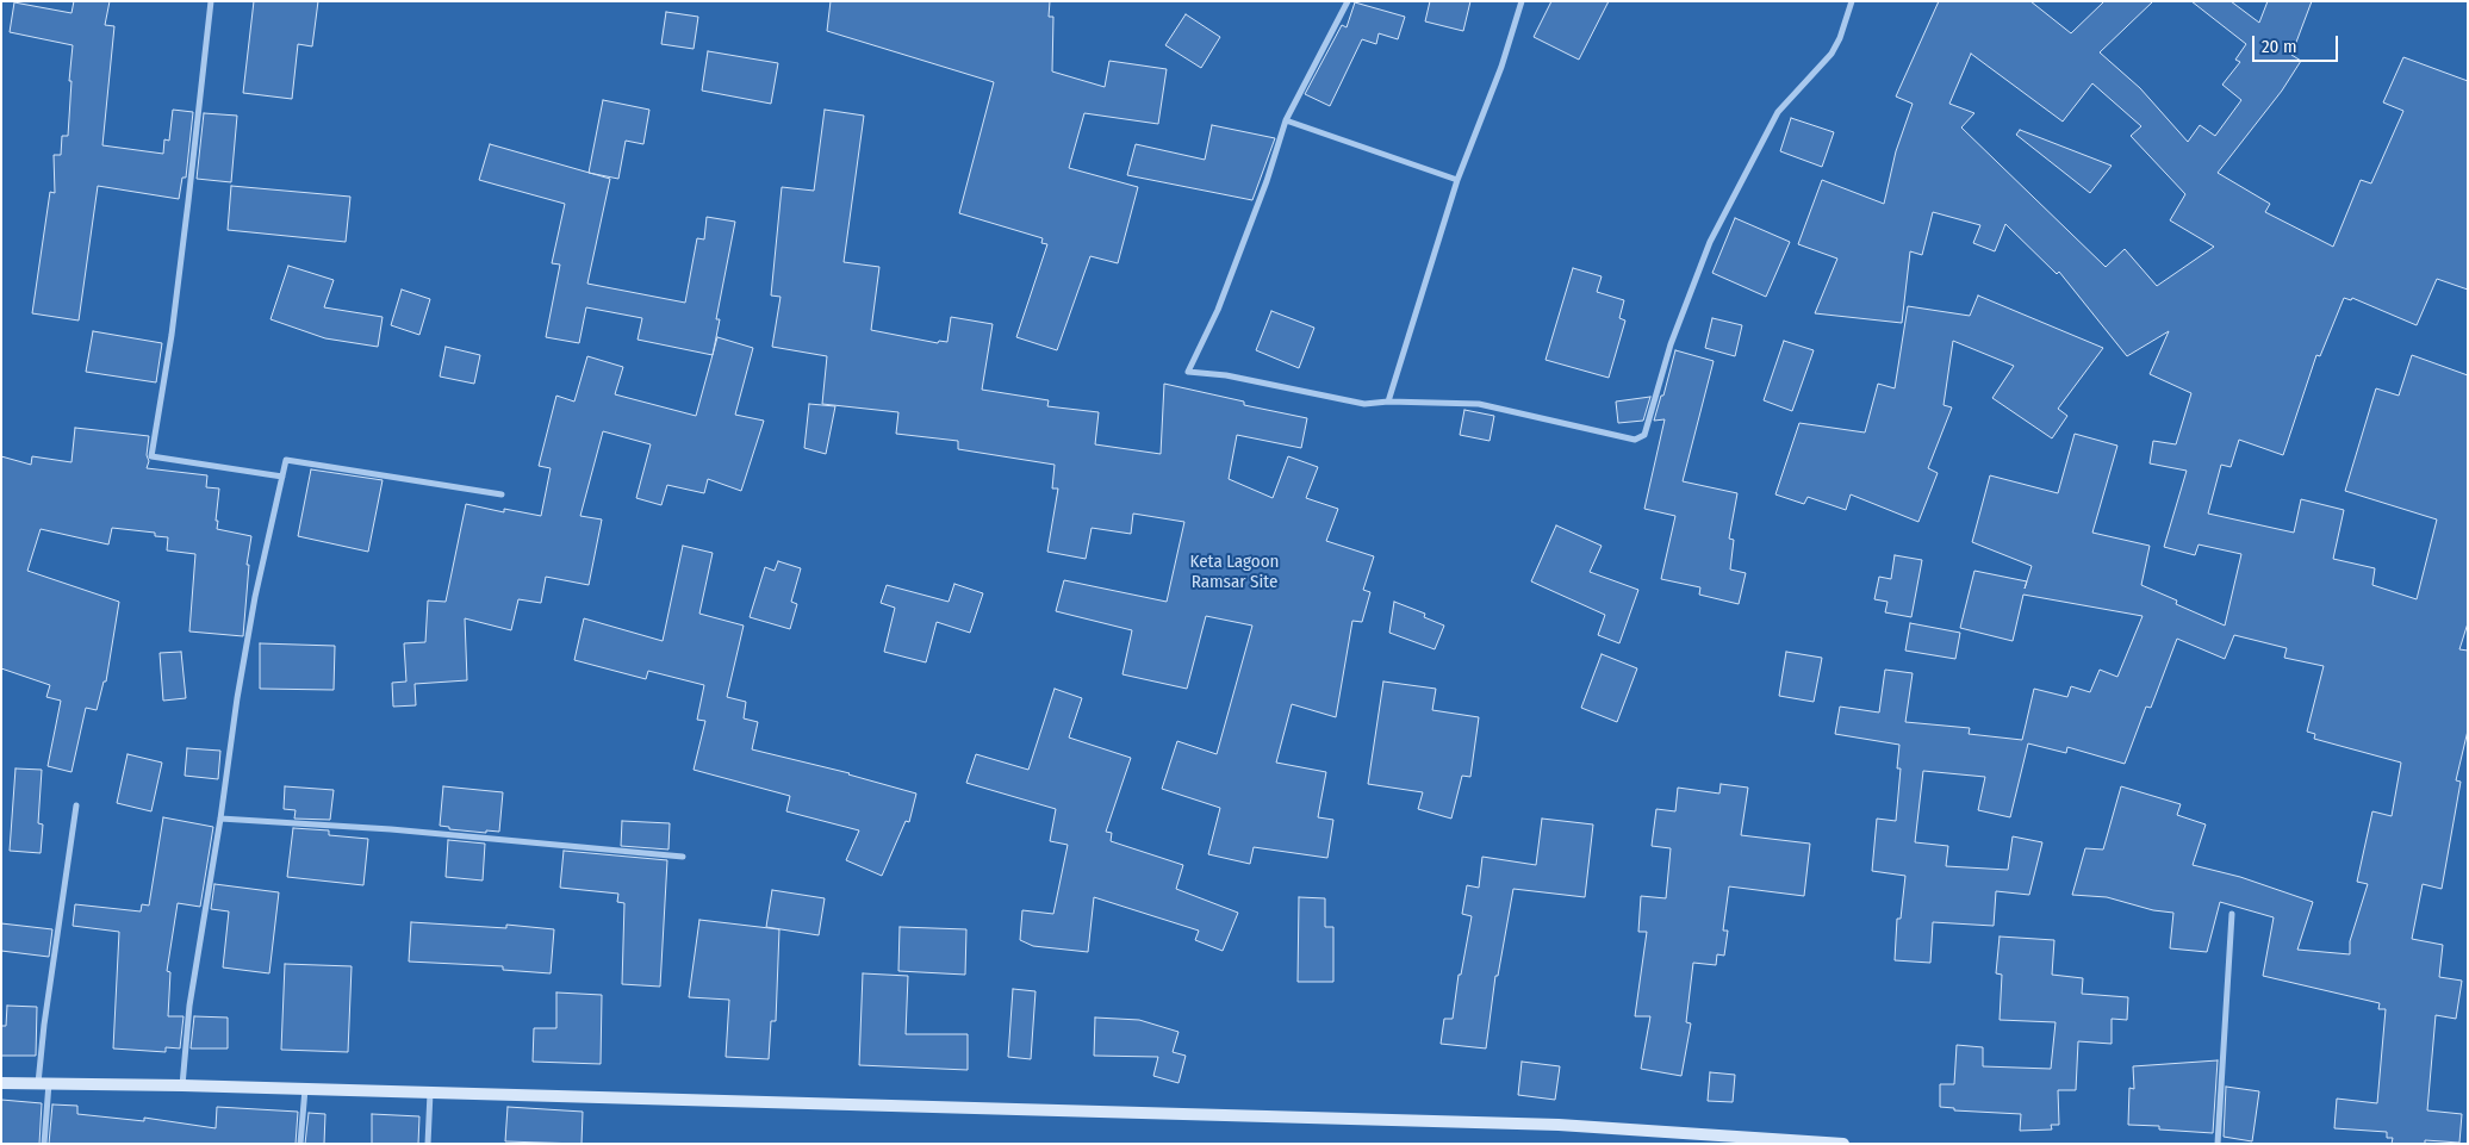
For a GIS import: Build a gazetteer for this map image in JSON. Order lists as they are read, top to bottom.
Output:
{
  "parks": ["Keta Lagoon Ramsar Site"],
  "scale_bar": "20 m"
}
